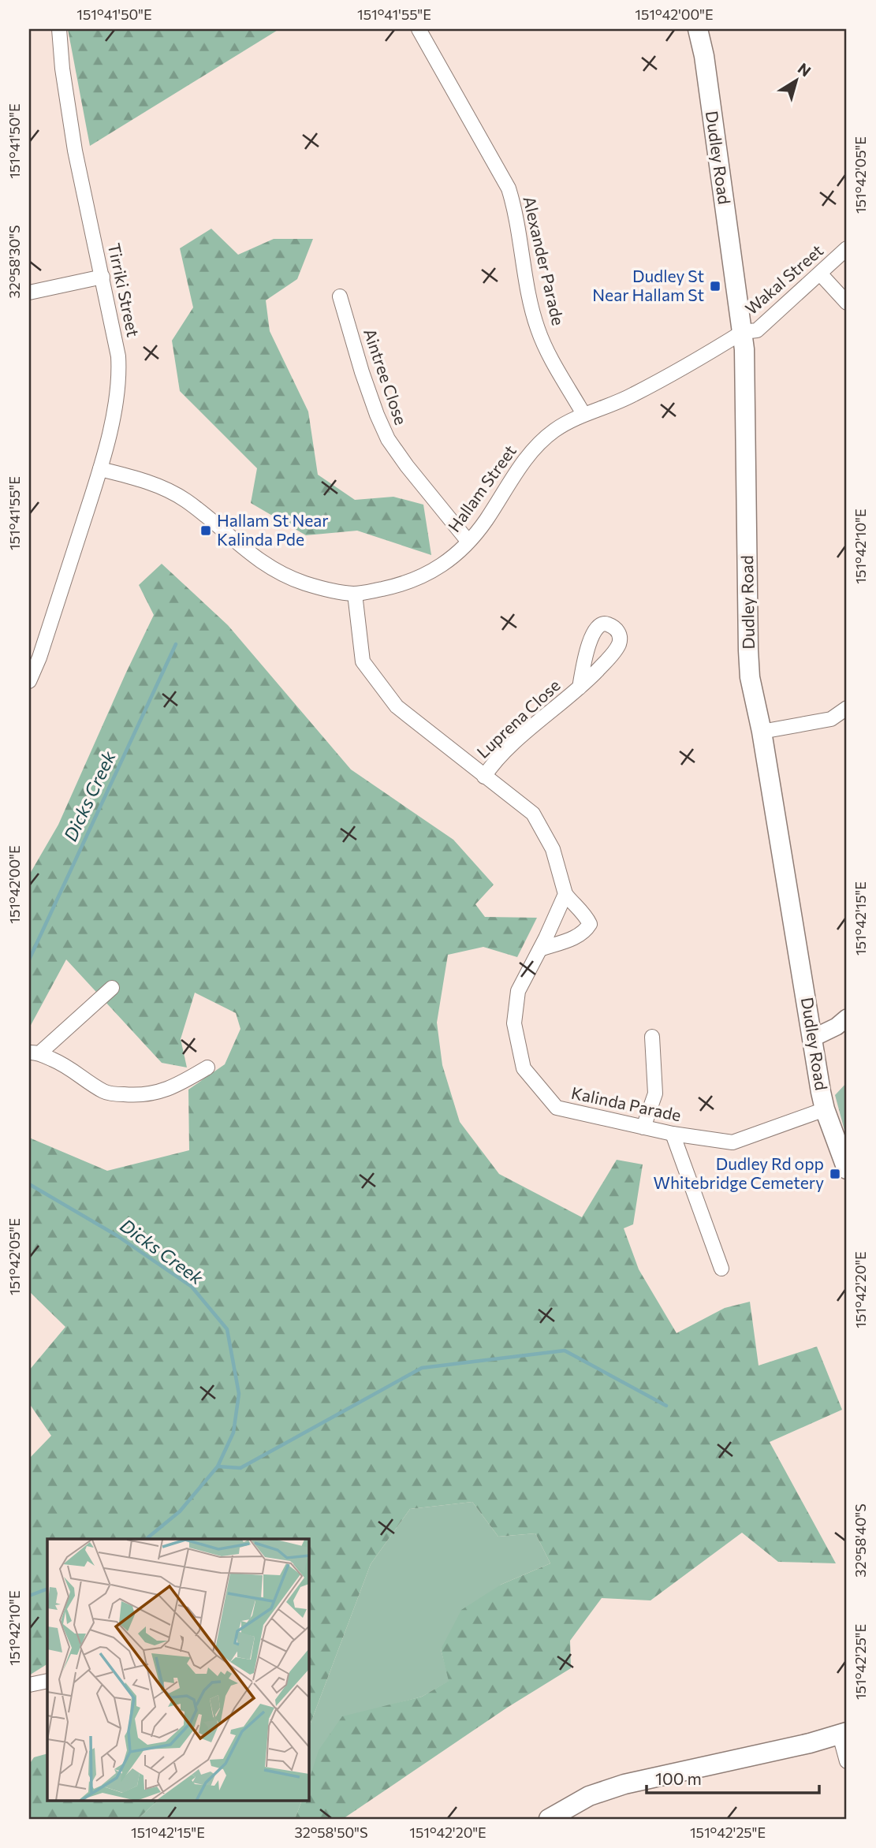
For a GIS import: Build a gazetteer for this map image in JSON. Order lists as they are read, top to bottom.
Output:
{
  "streets": {
    "main road": ["Dudley Road"],
    "street": [
      "Alexander Parade",
      "Wakal Street",
      "Tirriki Street",
      "Aintree Close",
      "Hallam Street",
      "Luprena Close",
      "Kalinda Parade"
    ]
  },
  "crossings": [
    ["Dudley Road", "Wakal Street"],
    ["Dudley Road", "Hallam Street"],
    ["Dudley Road", "Kalinda Parade"],
    ["Alexander Parade", "Hallam Street"],
    ["Wakal Street", "Hallam Street"],
    ["Tirriki Street", "Hallam Street"],
    ["Aintree Close", "Hallam Street"]
  ],
  "water": ["Dicks Creek"],
  "places": {
    "transit": ["Dudley St Near Hallam St", "Hallam St Near Kalinda Pde", "Dudley Rd opp Whitebridge Cemetery"]
  },
  "scale_bar": "100 m",
  "north": "top right",
  "coordinates": [
    "151°41'50\"E",
    "151°41'55\"E",
    "151°42'00\"E",
    "151°42'05\"E",
    "32°58'30\"S",
    "151°42'10\"E",
    "151°42'15\"E",
    "151°42'20\"E",
    "32°58'40\"S",
    "151°42'25\"E",
    "32°58'50\"S"
  ]
}
